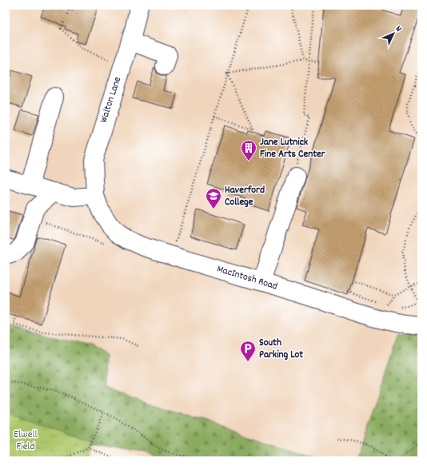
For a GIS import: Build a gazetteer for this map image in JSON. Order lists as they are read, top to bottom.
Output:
{
  "streets": {
    "street": ["Walton Lane", "MacIntosh Road"]
  },
  "crossings": [
    ["Walton Lane", "MacIntosh Road"]
  ],
  "parks": ["Elwell Field"],
  "places": {
    "building": ["Jane Lutnick Fine Arts Center"],
    "school or university": ["Haverford College"],
    "parking": ["South Parking Lot"]
  },
  "north": "top right"
}
